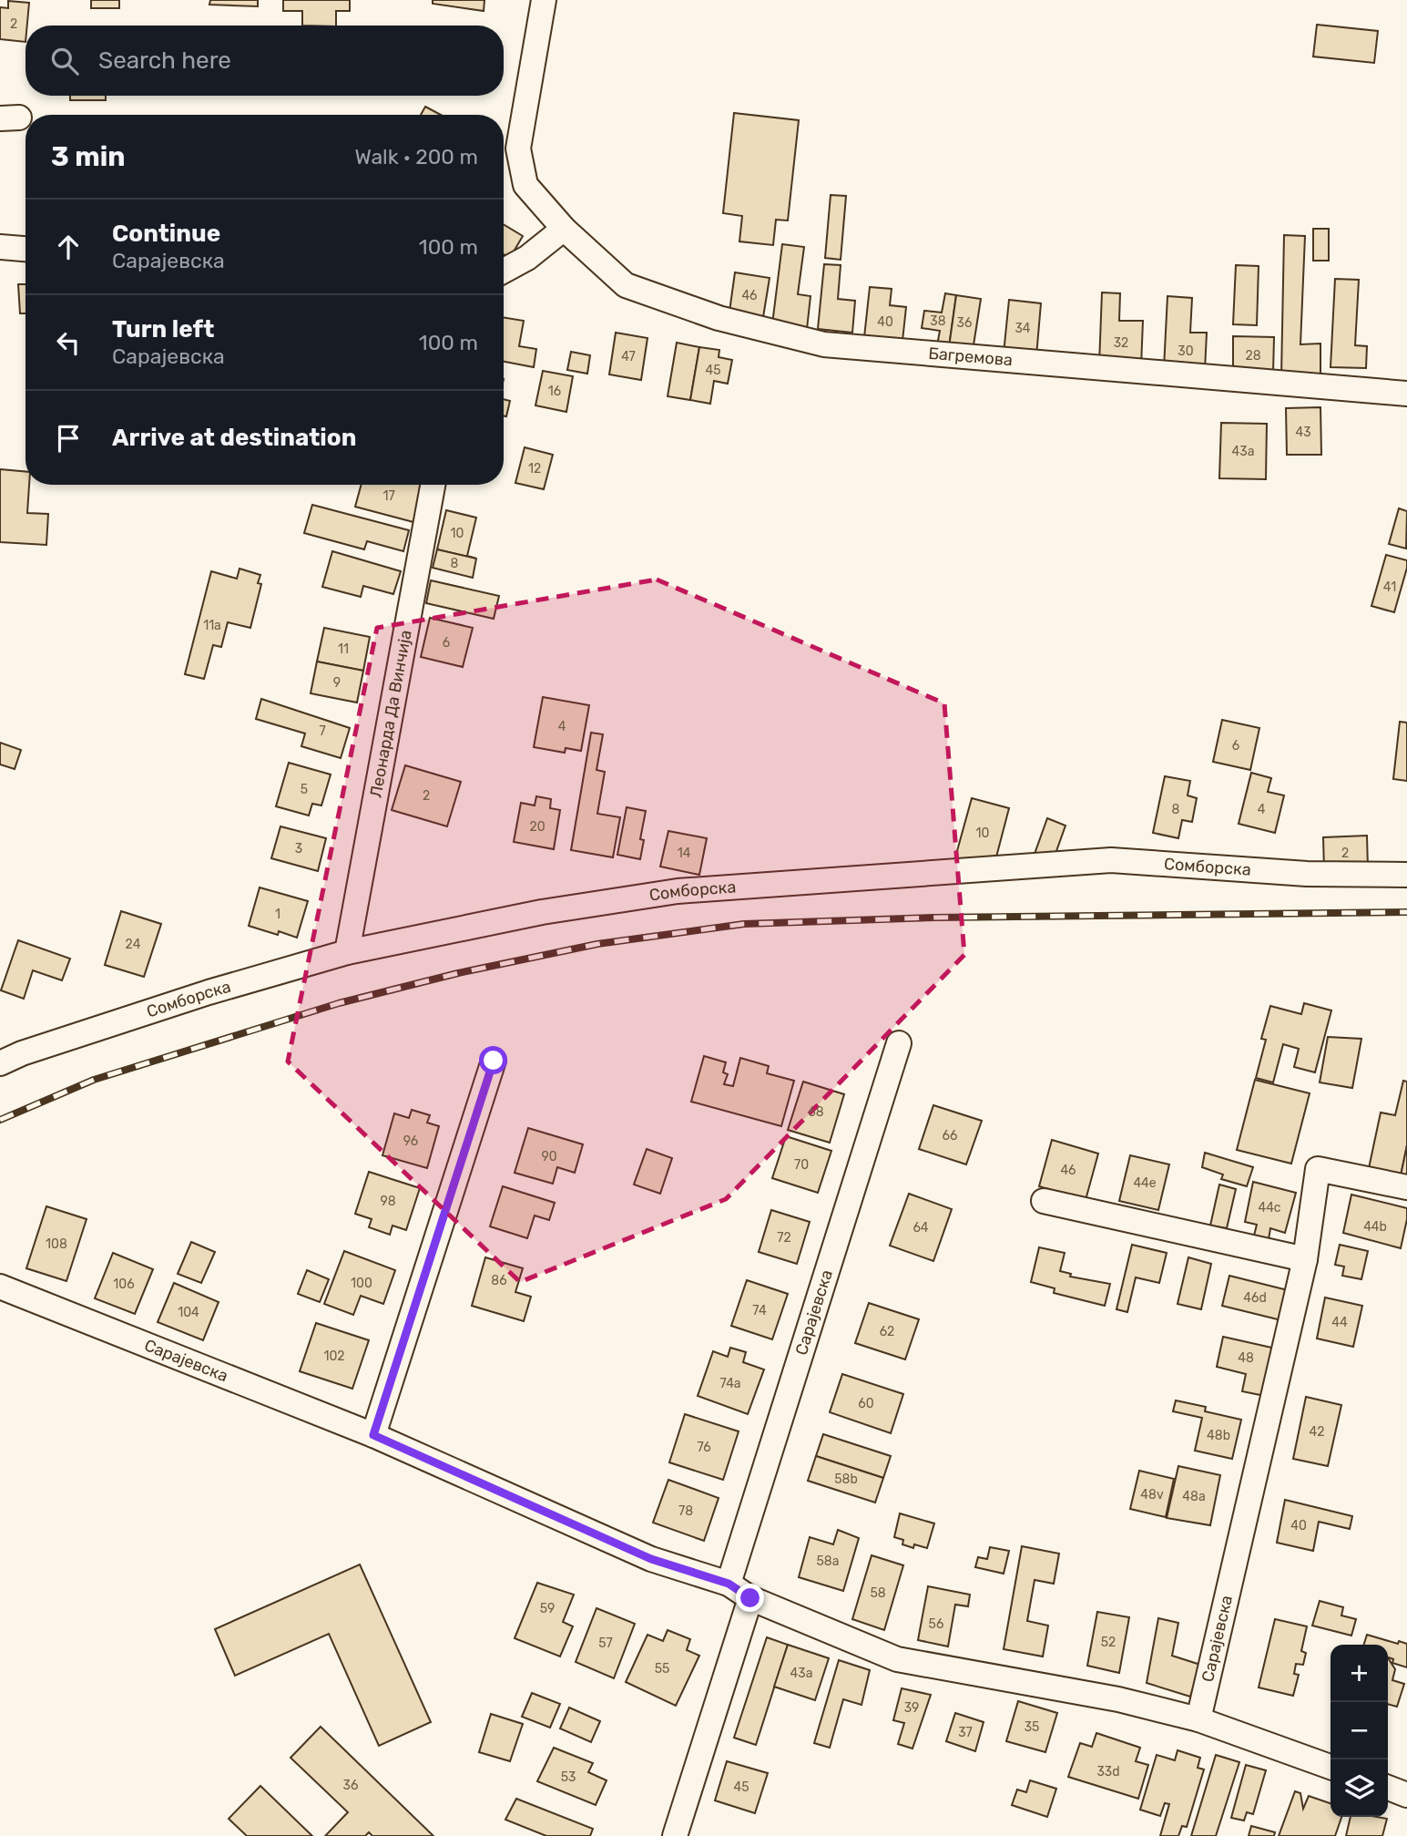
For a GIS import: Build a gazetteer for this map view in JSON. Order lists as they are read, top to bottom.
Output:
{
  "streets": {
    "street": [
      "Багремова",
      "Леонарда Да Винчија",
      "Сомборска",
      "Сарајевска"
    ]
  },
  "crossings": [
    ["Леонарда Да Винчија", "Сомборска"]
  ],
  "house_numbers": [
    "2",
    "46",
    "38",
    "40",
    "36",
    "34",
    "32",
    "30",
    "28",
    "47",
    "45",
    "16",
    "43",
    "43a",
    "12",
    "17",
    "10",
    "8",
    "41",
    "11a",
    "6",
    "11",
    "9",
    "4",
    "7",
    "6",
    "5",
    "2",
    "8",
    "4",
    "20",
    "10",
    "3",
    "14",
    "2",
    "1",
    "24",
    "68",
    "66",
    "96",
    "90",
    "70",
    "46",
    "44e",
    "98",
    "44c",
    "44b",
    "64",
    "72",
    "108",
    "86",
    "100",
    "106",
    "46d",
    "74",
    "104",
    "44",
    "62",
    "102",
    "48",
    "74a",
    "60",
    "42",
    "48b",
    "76",
    "58b",
    "48v",
    "48a",
    "78",
    "40",
    "58a",
    "58",
    "59",
    "56",
    "52",
    "57",
    "55",
    "43a",
    "39",
    "35",
    "37",
    "33d",
    "53",
    "36",
    "45"
  ],
  "page": {
    "search": "Search here",
    "heading": ["3 min", "Walk · 200 m"],
    "list": [
      ["Continue", "Сарајевска", "100 m"],
      ["Turn left", "Сарајевска", "100 m"],
      "Arrive at destination"
    ],
    "map_buttons": ["+", "−"]
  }
}
